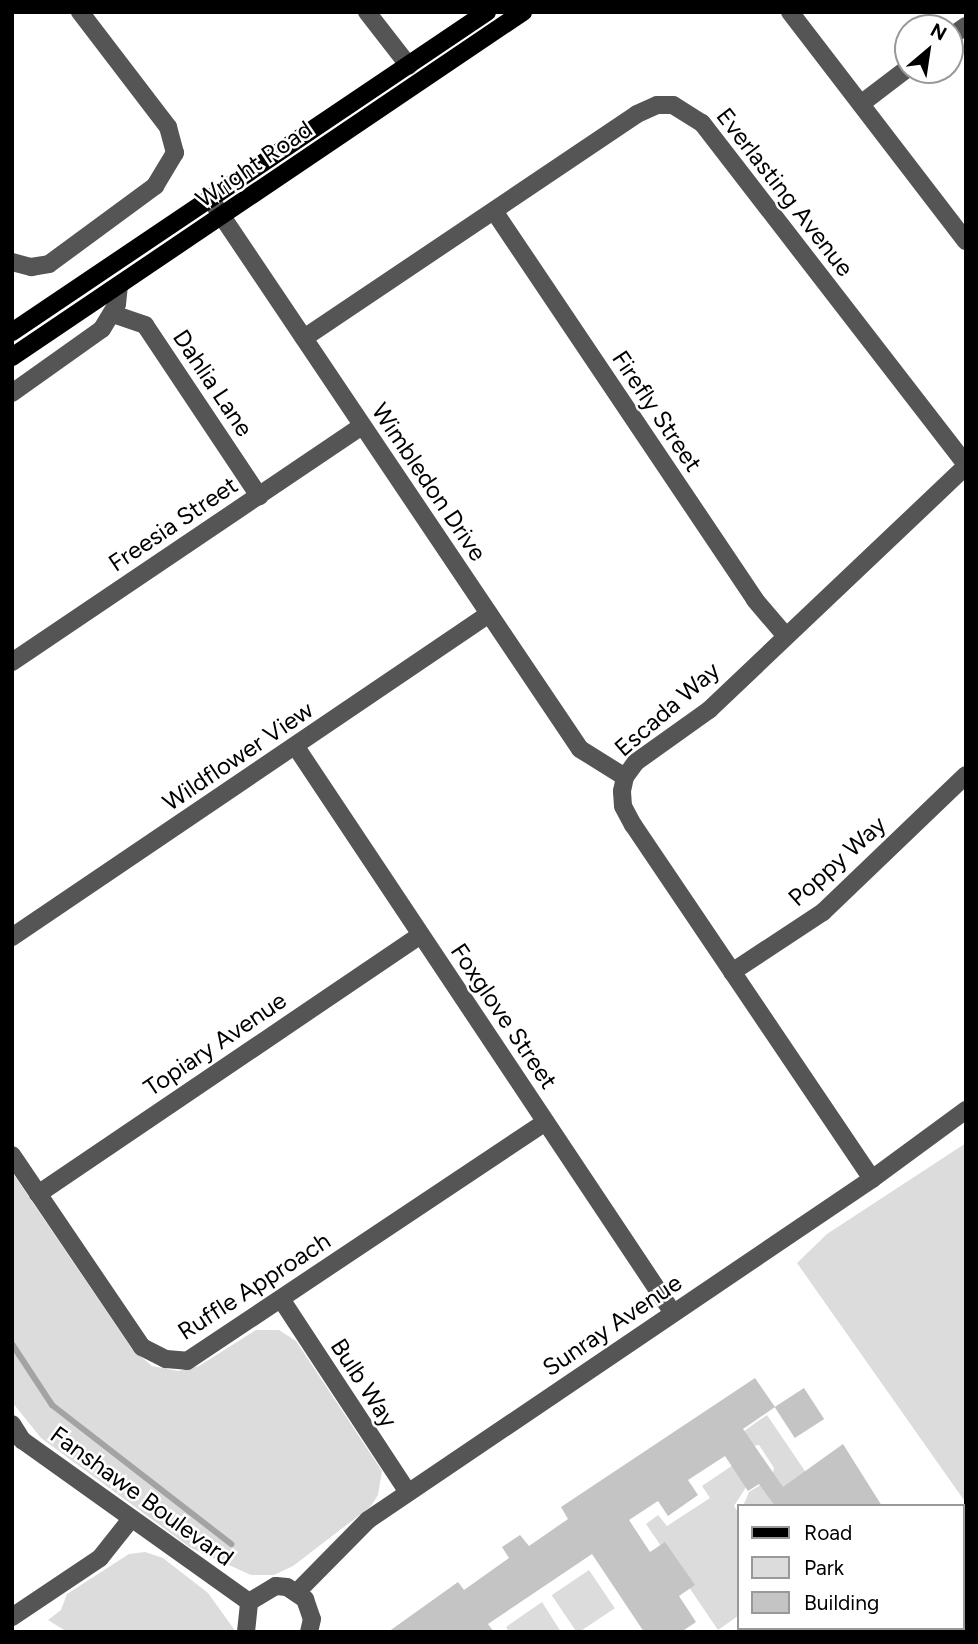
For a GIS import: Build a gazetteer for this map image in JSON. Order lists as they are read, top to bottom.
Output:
{
  "streets": {
    "main road": ["Wright Road"],
    "street": [
      "Everlasting Avenue",
      "Dahlia Lane",
      "Firefly Street",
      "Wimbledon Drive",
      "Freesia Street",
      "Escada Way",
      "Wildflower View",
      "Poppy Way",
      "Foxglove Street",
      "Topiary Avenue",
      "Ruffle Approach",
      "Sunray Avenue",
      "Bulb Way",
      "Fanshawe Boulevard"
    ]
  },
  "crossings": [
    ["Wright Road", "Wimbledon Drive"],
    ["Everlasting Avenue", "Firefly Street"],
    ["Everlasting Avenue", "Wimbledon Drive"],
    ["Everlasting Avenue", "Escada Way"],
    ["Dahlia Lane", "Freesia Street"],
    ["Firefly Street", "Escada Way"],
    ["Wimbledon Drive", "Freesia Street"],
    ["Wimbledon Drive", "Escada Way"],
    ["Wimbledon Drive", "Wildflower View"],
    ["Escada Way", "Poppy Way"],
    ["Escada Way", "Sunray Avenue"],
    ["Wildflower View", "Foxglove Street"],
    ["Foxglove Street", "Topiary Avenue"],
    ["Foxglove Street", "Ruffle Approach"],
    ["Foxglove Street", "Sunray Avenue"],
    ["Topiary Avenue", "Ruffle Approach"],
    ["Ruffle Approach", "Bulb Way"],
    ["Sunray Avenue", "Bulb Way"]
  ],
  "legend": ["Road", "Park", "Building"],
  "north": "top right"
}
